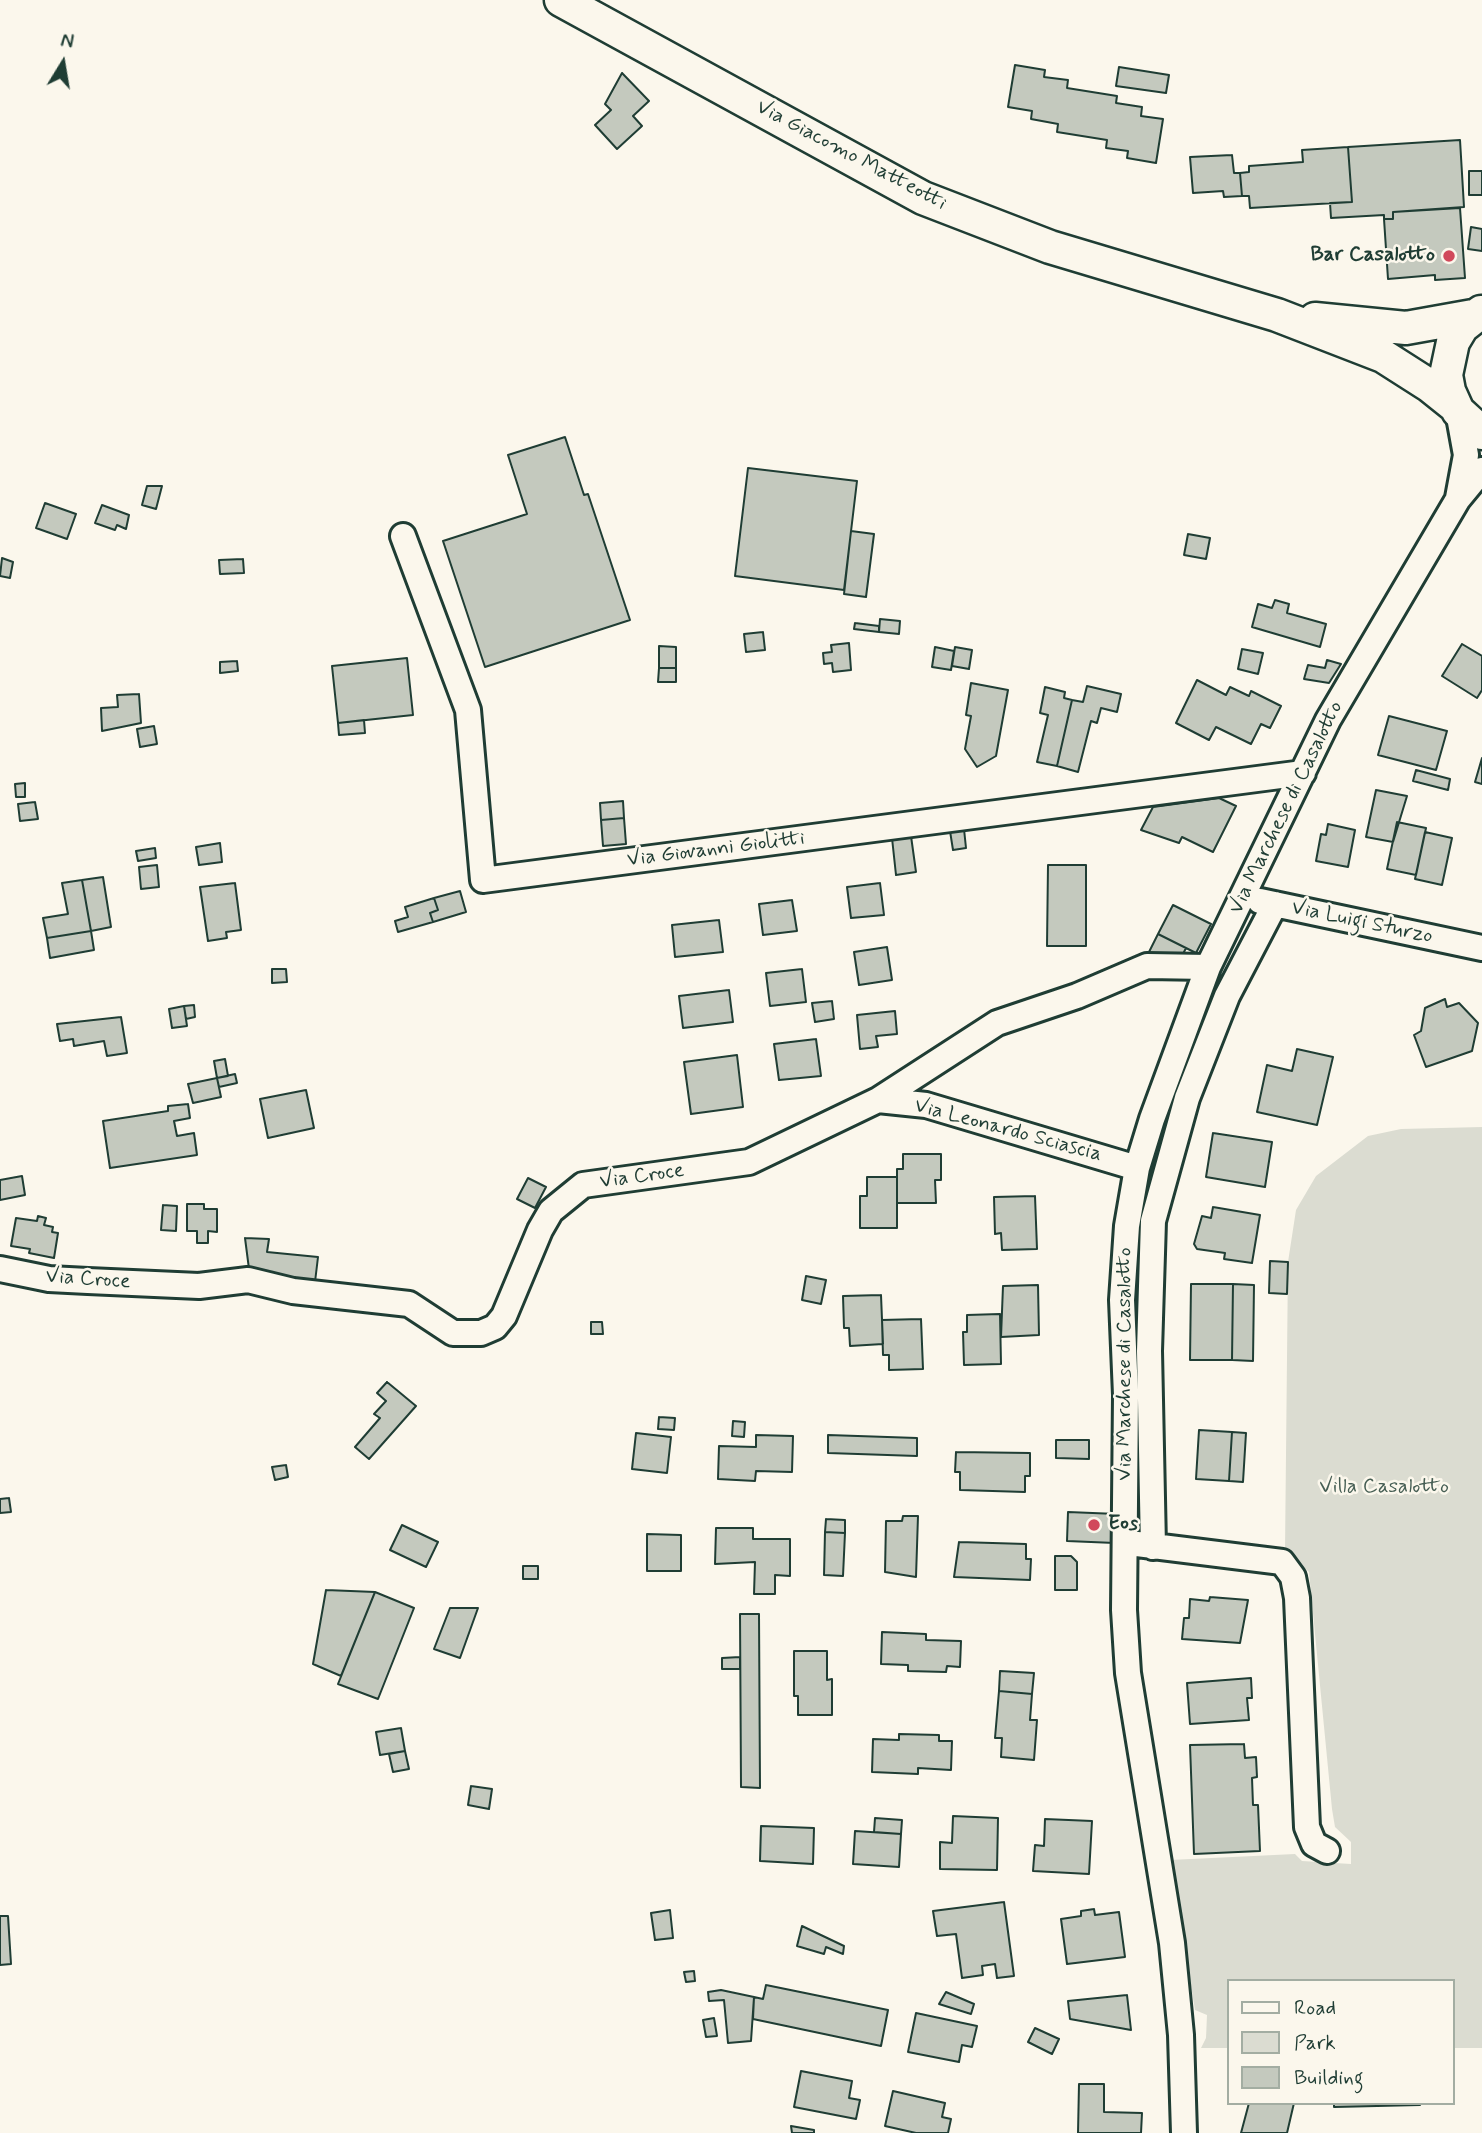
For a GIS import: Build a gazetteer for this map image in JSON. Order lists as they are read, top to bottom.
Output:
{
  "streets": {
    "main road": ["Via Giacomo Matteotti"],
    "street": [
      "Via Marchese di Casalotto",
      "Via Giovanni Giolitti",
      "Via Luigi Sturzo",
      "Via Leonardo Sciascia",
      "Via Croce"
    ]
  },
  "crossings": [
    ["Via Marchese di Casalotto", "Via Giovanni Giolitti"],
    ["Via Marchese di Casalotto", "Via Luigi Sturzo"],
    ["Via Marchese di Casalotto", "Via Leonardo Sciascia"],
    ["Via Marchese di Casalotto", "Via Croce"],
    ["Via Leonardo Sciascia", "Via Croce"]
  ],
  "parks": ["Villa Casalotto"],
  "places": ["Bar Casalotto", "Eos"],
  "legend": ["Road", "Park", "Building"],
  "north": "top"
}
